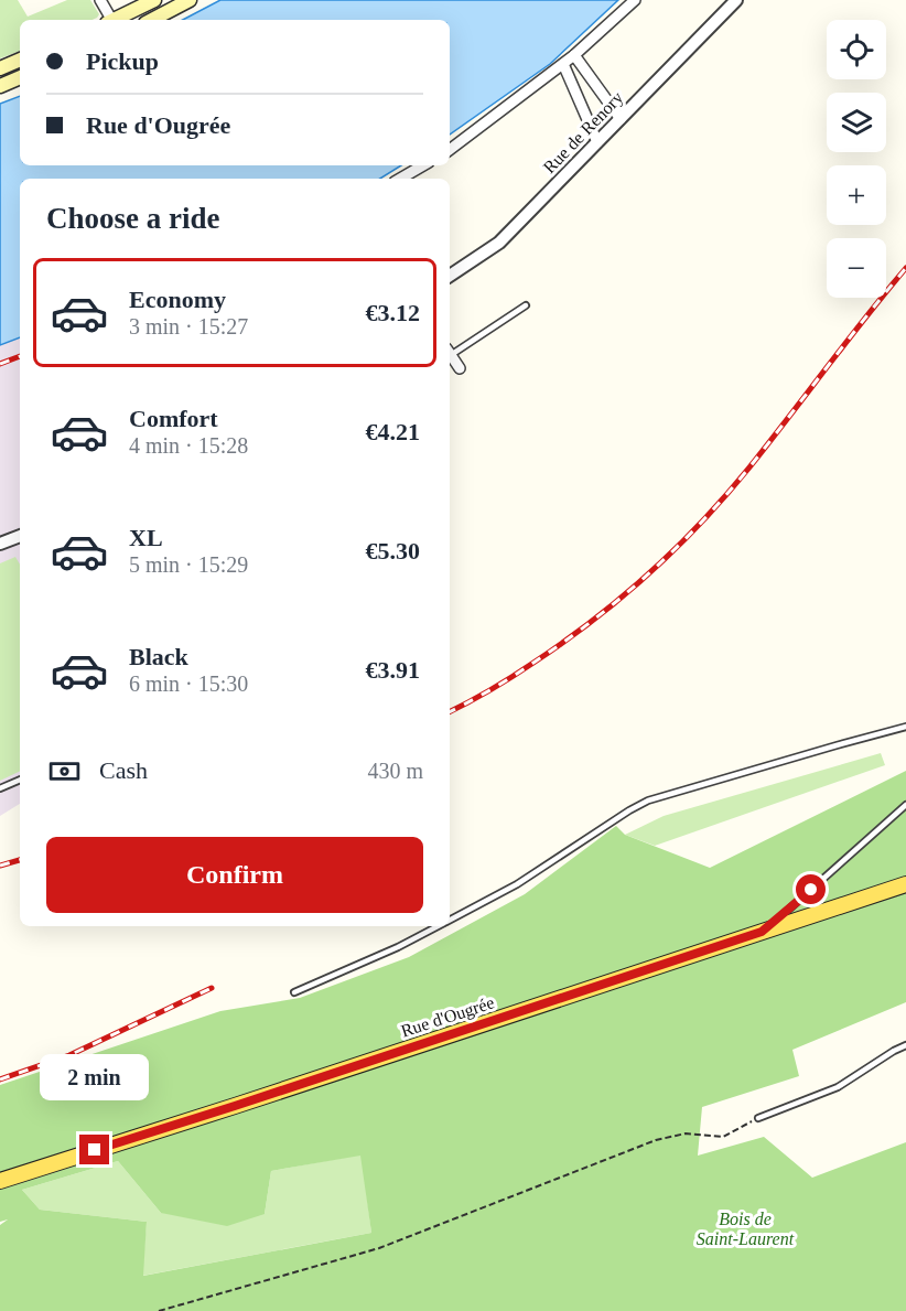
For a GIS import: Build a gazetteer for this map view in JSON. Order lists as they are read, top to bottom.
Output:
{
  "streets": {
    "main road": ["Rue d'Ougrée"],
    "street": ["Rue de Renory"]
  },
  "parks": ["Bois de Saint-Laurent"],
  "page": {
    "map_buttons": ["+", "−"],
    "banner": ["Pickup", "Rue d'Ougrée"],
    "heading": "Choose a ride",
    "list": [
      {
        "name": "Economy",
        "note": "3 min · 15:27",
        "value": "€3.12"
      },
      {
        "name": "Comfort",
        "note": "4 min · 15:28",
        "value": "€4.21"
      },
      {
        "name": "XL",
        "note": "5 min · 15:29",
        "value": "€5.30"
      },
      {
        "name": "Black",
        "note": "6 min · 15:30",
        "value": "€3.91"
      }
    ],
    "pay": ["Cash", "430 m"],
    "buttons": "Confirm",
    "bubble": "2 min"
  }
}
